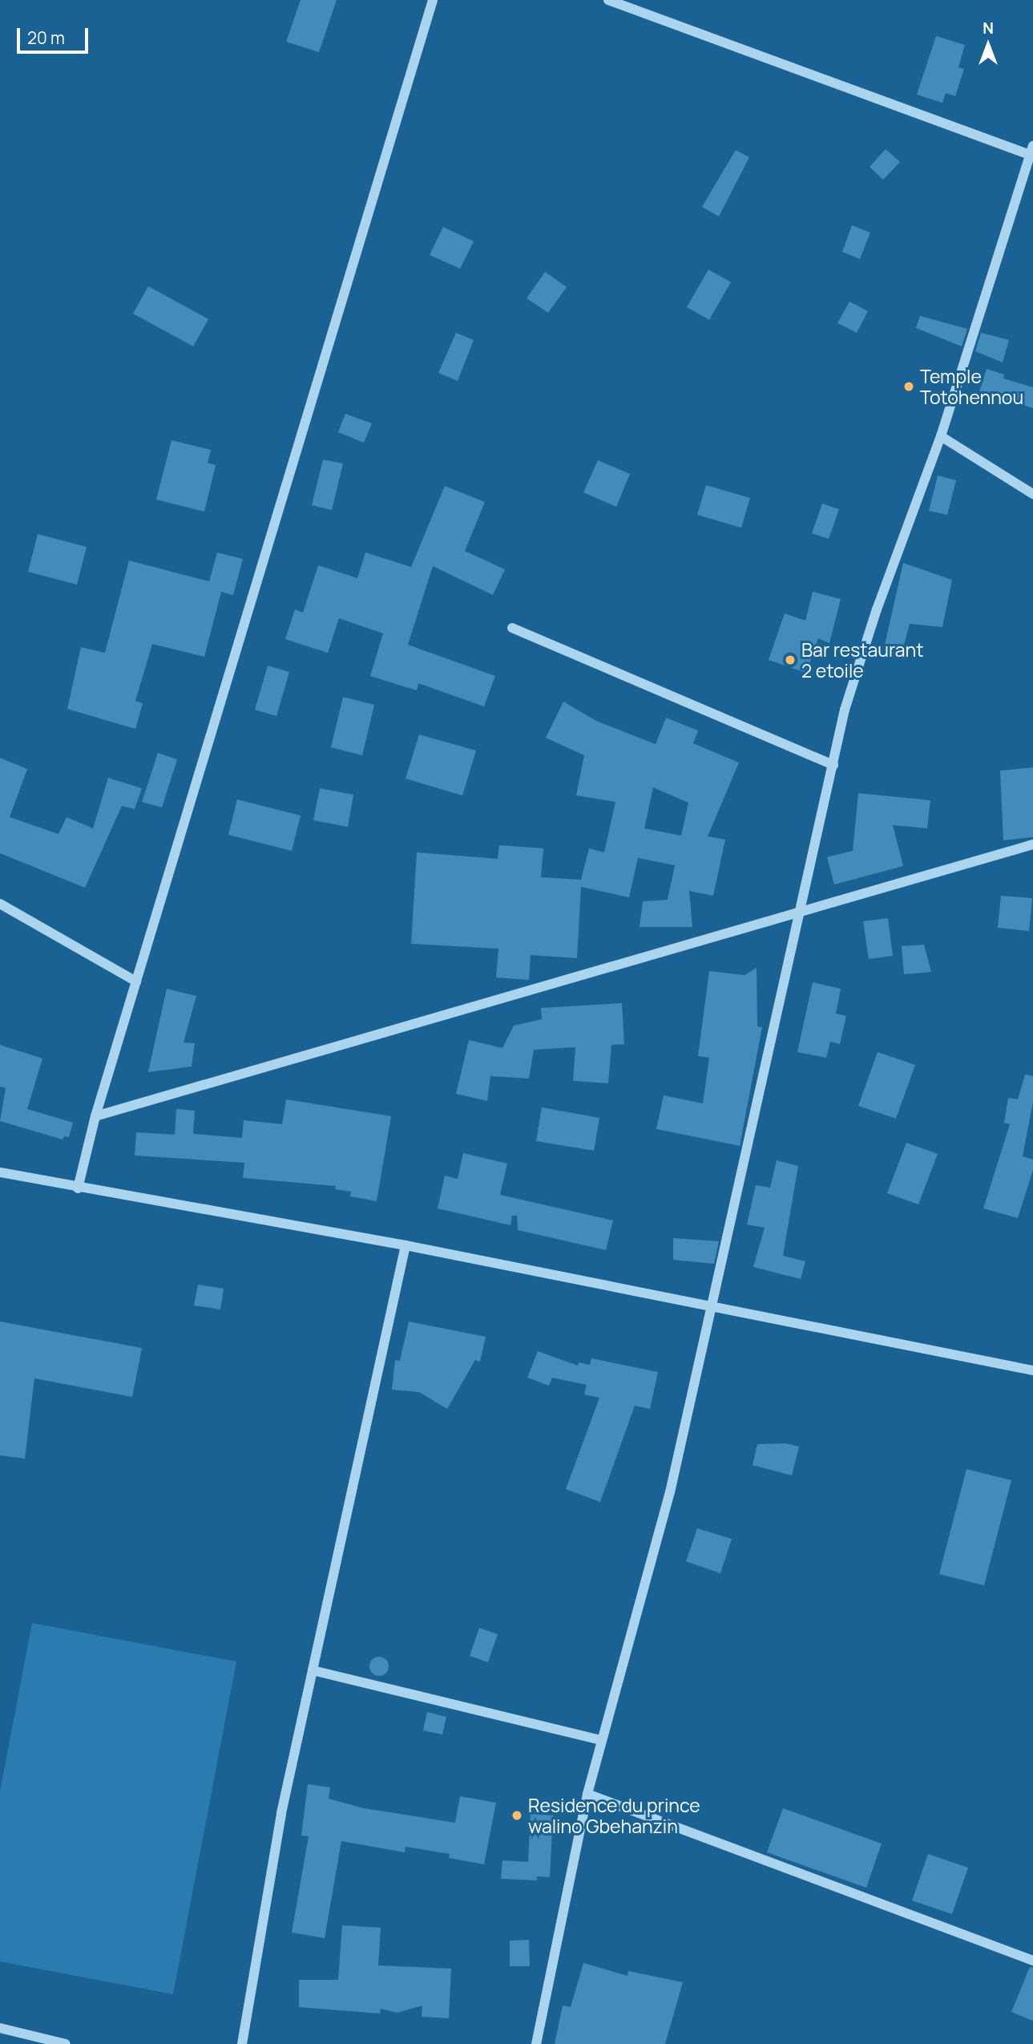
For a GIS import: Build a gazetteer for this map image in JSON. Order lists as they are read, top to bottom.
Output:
{
  "places": ["Temple Totohennou", "Bar restaurant 2 etoile", "Residence du prince walino Gbehanzin"],
  "scale_bar": "20 m",
  "north": "top"
}
